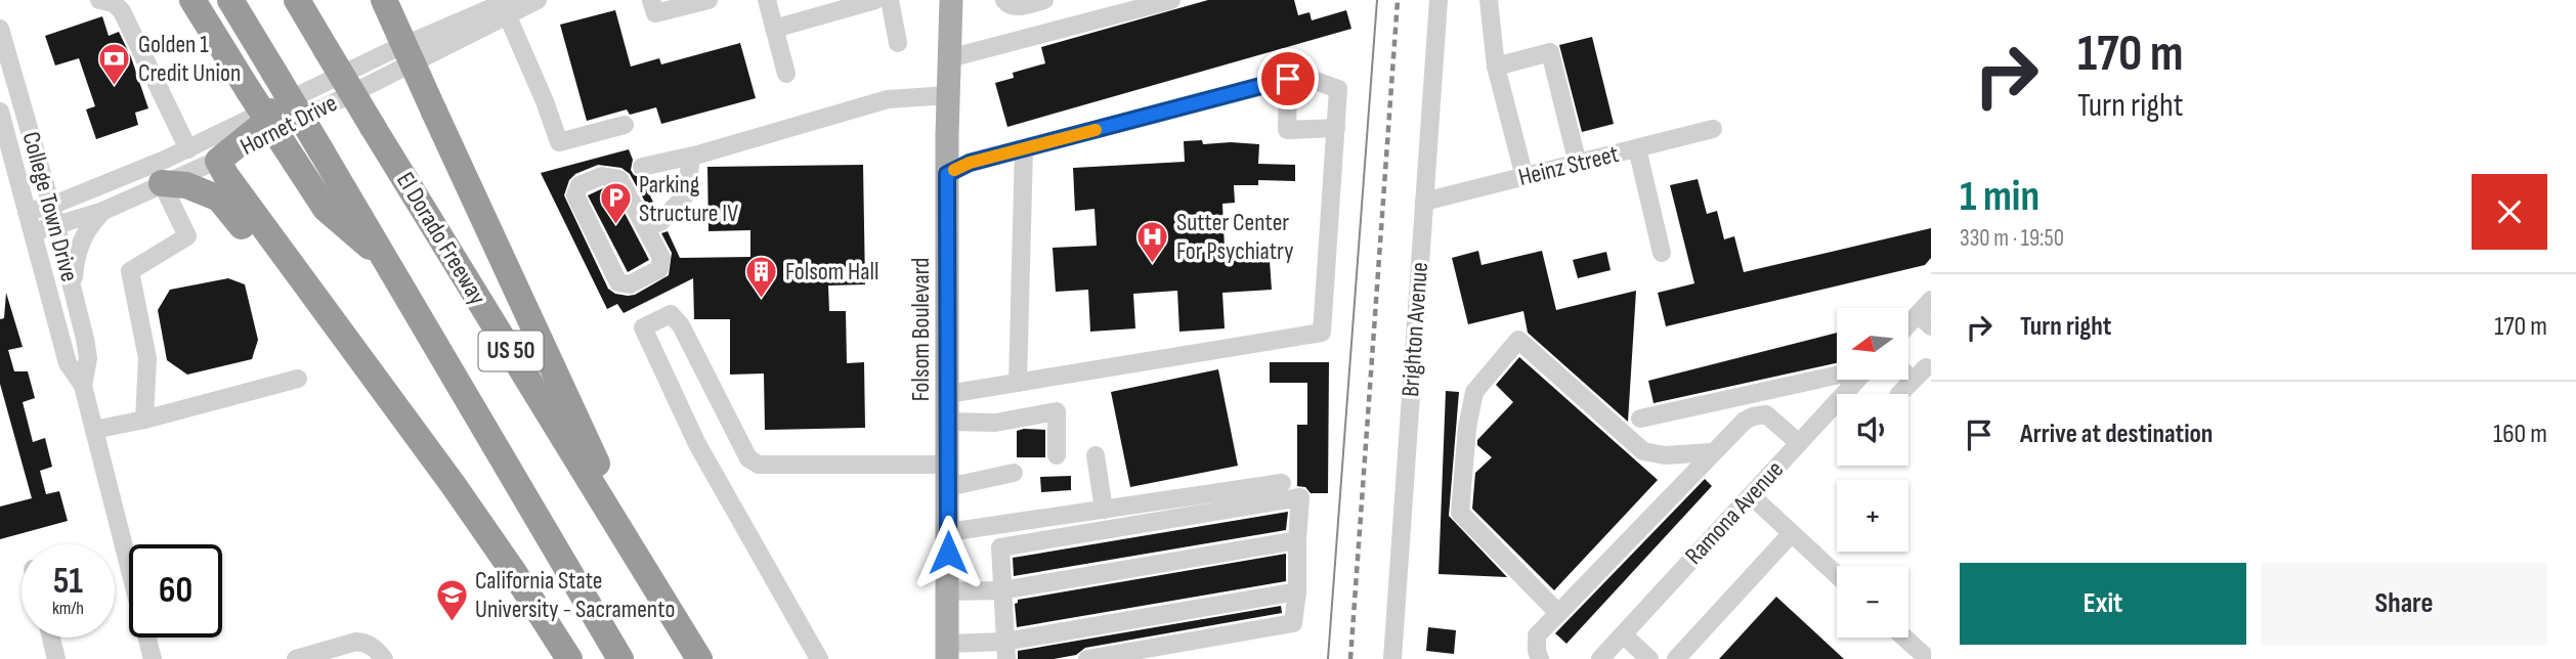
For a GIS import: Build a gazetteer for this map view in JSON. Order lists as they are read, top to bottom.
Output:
{
  "streets": {
    "highway": ["El Dorado Freeway", "US 50"],
    "main road": ["Folsom Boulevard"],
    "street": [
      "Hornet Drive",
      "Heinz Street",
      "College Town Drive",
      "Brighton Avenue",
      "Ramona Avenue"
    ]
  },
  "crossings": [
    ["Hornet Drive", "College Town Drive"],
    ["Heinz Street", "Brighton Avenue"]
  ],
  "places": {
    "bank": ["Golden 1 Credit Union"],
    "parking": ["Parking Structure IV"],
    "hospital": ["Sutter Center For Psychiatry"],
    "building": ["Folsom Hall"],
    "school or university": ["California State University - Sacramento"]
  },
  "north": "left",
  "page": {
    "turn": ["170 m", "Turn right"],
    "heading": ["1 min", "330 m · 19:50"],
    "list": [
      {
        "name": "Turn right",
        "value": "170 m"
      },
      {
        "name": "Arrive at destination",
        "value": "160 m"
      }
    ],
    "map_buttons": ["+", "−"],
    "speed": "51 km/h",
    "limit": "60",
    "buttons": ["Exit", "Share"]
  }
}
